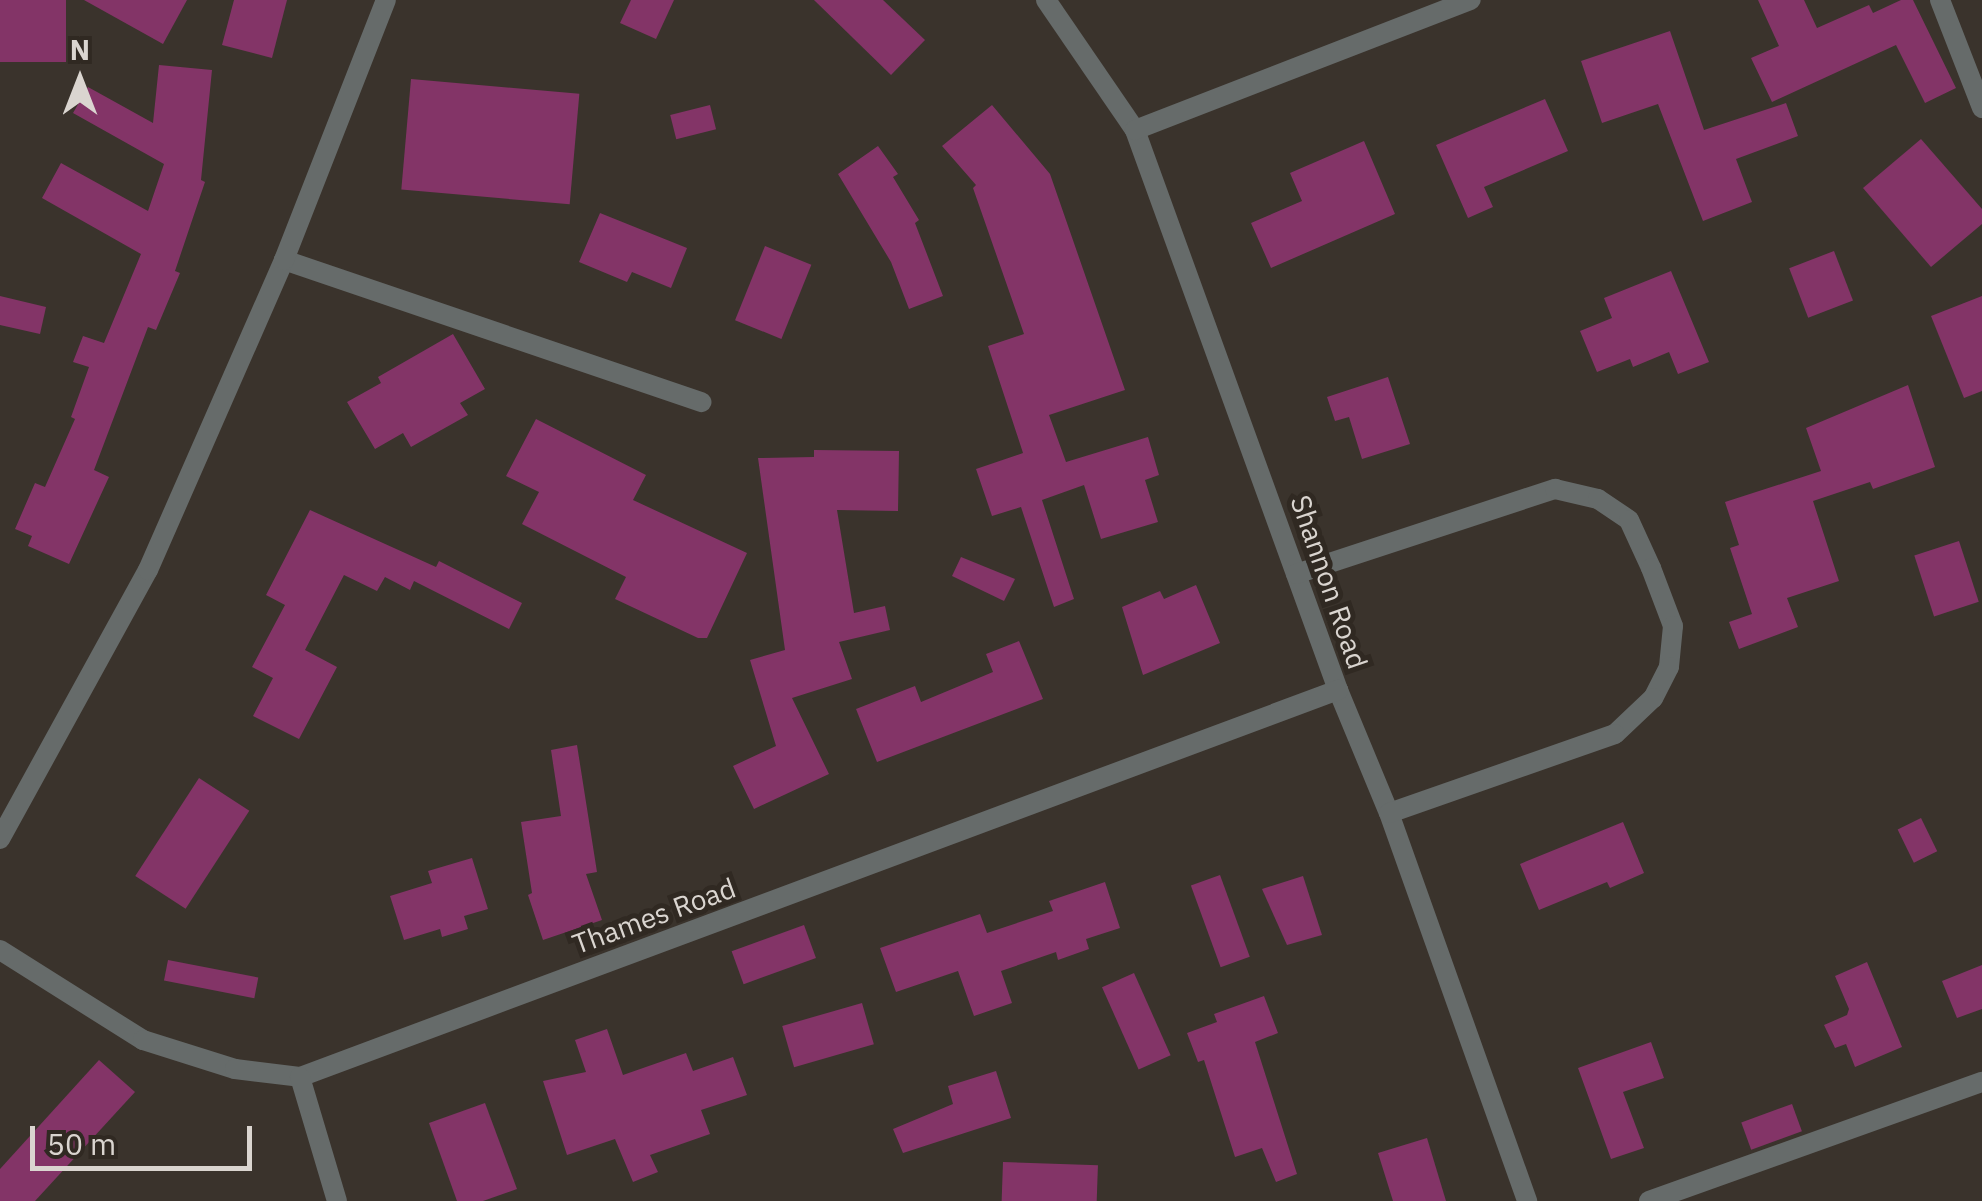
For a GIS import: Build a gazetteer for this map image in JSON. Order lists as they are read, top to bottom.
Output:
{
  "streets": {
    "street": ["Shannon Road", "Thames Road"]
  },
  "crossings": [
    ["Shannon Road", "Thames Road"]
  ],
  "scale_bar": "50 m",
  "north": "top"
}
